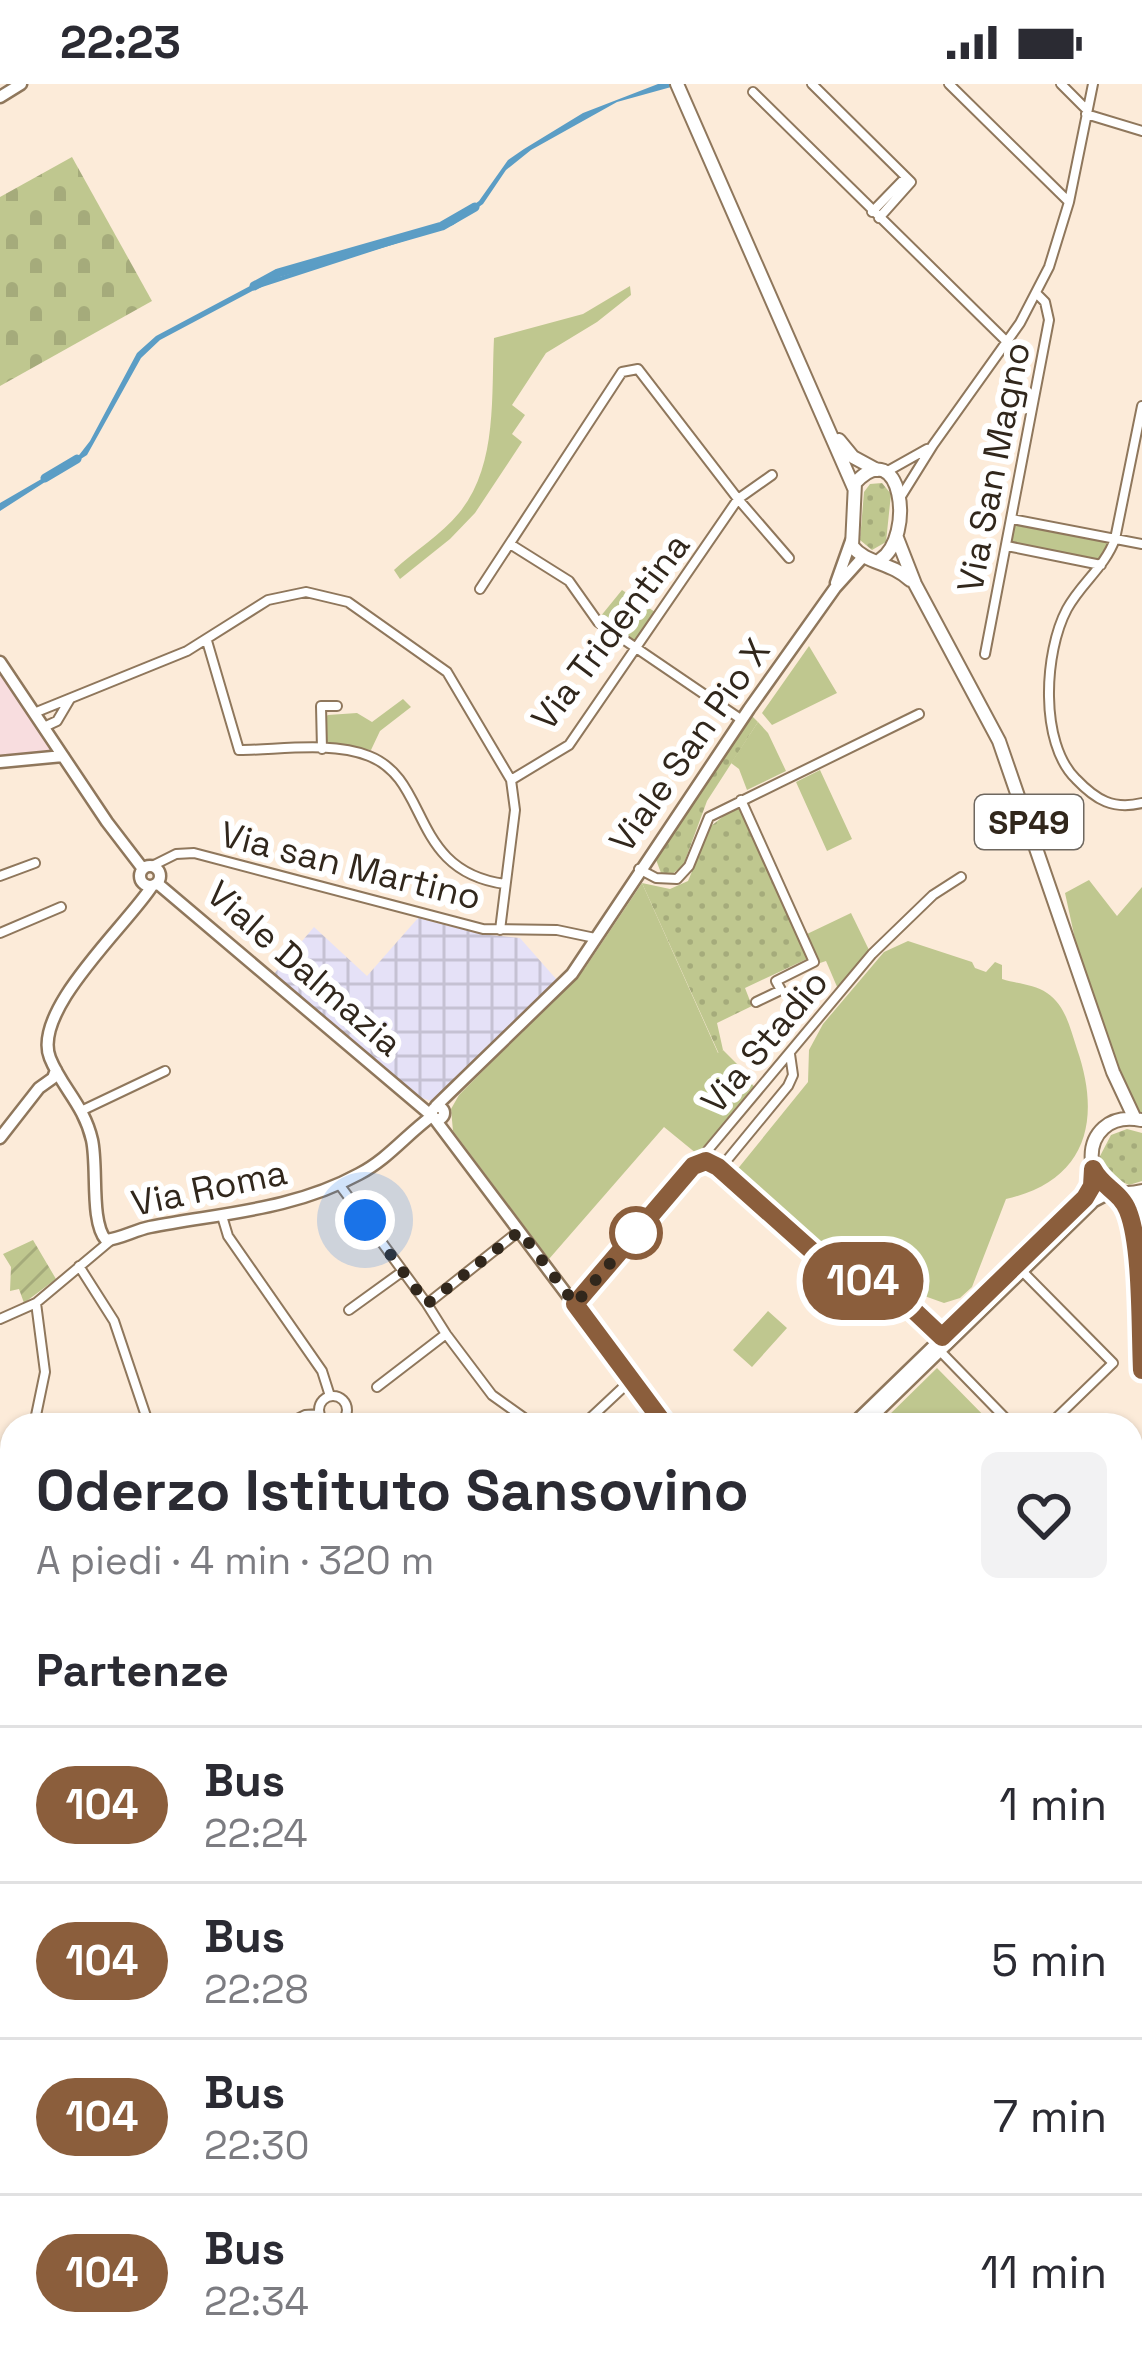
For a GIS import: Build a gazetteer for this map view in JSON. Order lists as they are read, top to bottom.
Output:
{
  "streets": {
    "main road": ["SP49"],
    "street": [
      "Via San Magno",
      "Via Tridentina",
      "Viale San Pio X",
      "Via san Martino",
      "Viale Dalmazia",
      "Via Stadio",
      "Via Roma"
    ]
  },
  "crossings": [
    ["Viale San Pio X", "SP49"],
    ["Viale San Pio X", "Via san Martino"],
    ["Viale San Pio X", "Via Roma"],
    ["Via san Martino", "Viale Dalmazia"],
    ["Via san Martino", "Via Roma"],
    ["Viale Dalmazia", "Via Stadio"],
    ["Viale Dalmazia", "Via Roma"]
  ],
  "lines": ["bus line 104"],
  "page": {
    "status": "22:23",
    "on_map": "104",
    "heading": [
      ["Oderzo Istituto Sansovino", "A piedi · 4 min · 320 m"],
      "Partenze"
    ],
    "list": [
      {
        "mark": "104",
        "name": "Bus",
        "note": "22:24",
        "value": "1 min"
      },
      {
        "mark": "104",
        "name": "Bus",
        "note": "22:28",
        "value": "5 min"
      },
      {
        "mark": "104",
        "name": "Bus",
        "note": "22:30",
        "value": "7 min"
      },
      {
        "mark": "104",
        "name": "Bus",
        "note": "22:34",
        "value": "11 min"
      }
    ]
  }
}
